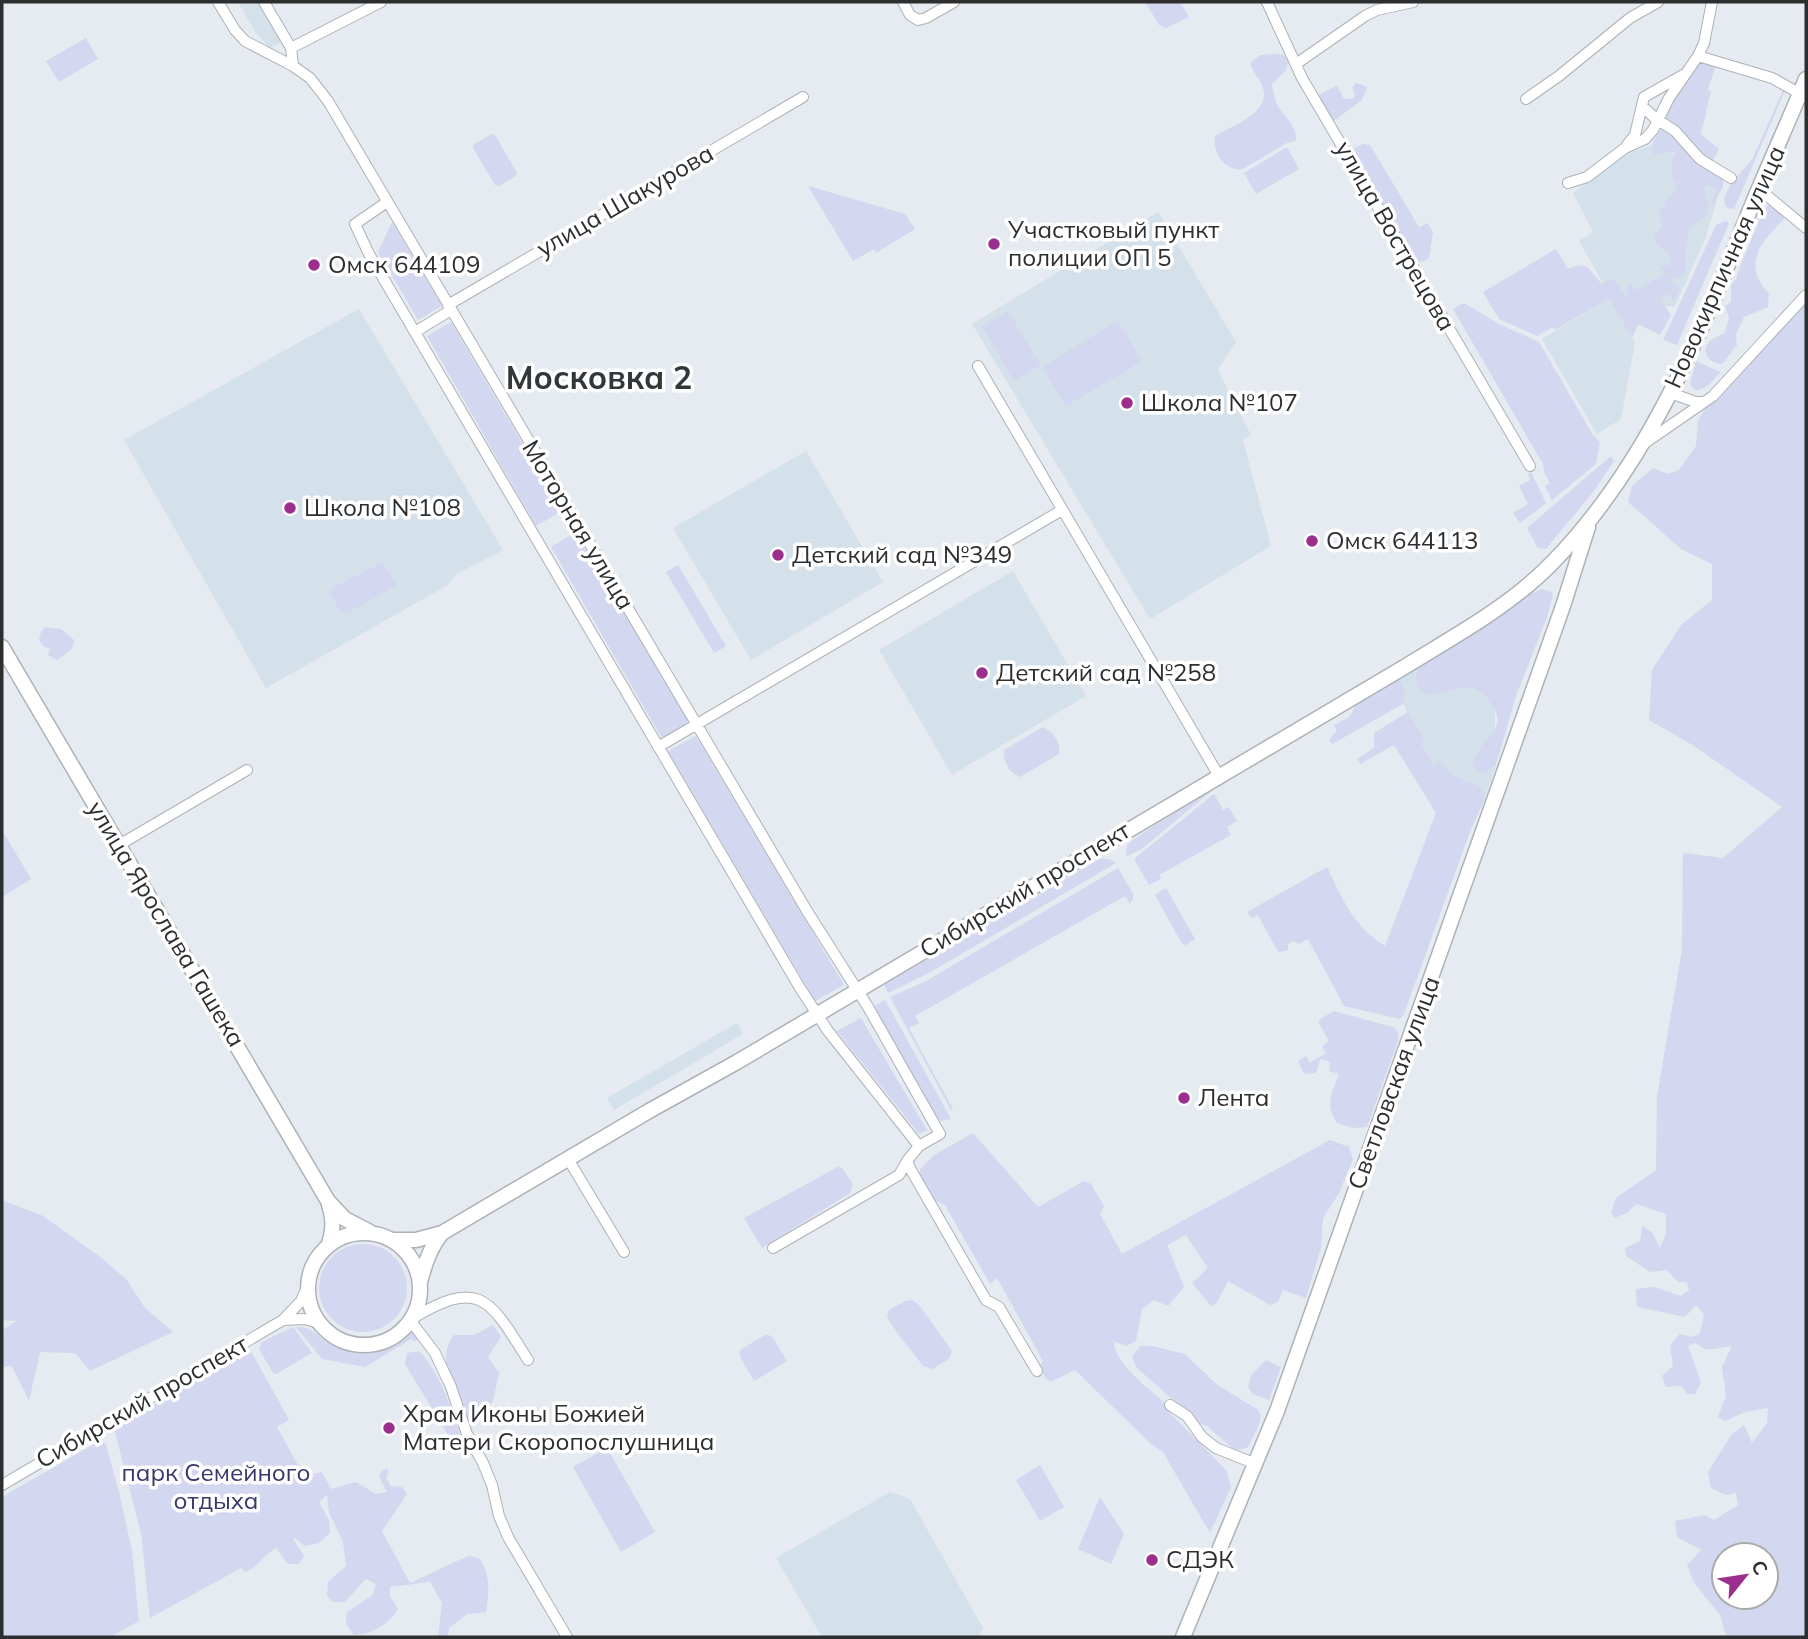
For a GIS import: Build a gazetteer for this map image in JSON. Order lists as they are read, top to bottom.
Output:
{
  "streets": {
    "main road": [
      "Новокирпичная улица",
      "Сибирский проспект",
      "улица Ярослава Гашека",
      "Светловская улица"
    ],
    "street": ["улица Шакурова", "улица Вострецова", "Моторная улица"]
  },
  "crossings": [
    ["улица Шакурова", "Моторная улица"],
    ["Новокирпичная улица", "Сибирский проспект"],
    ["Новокирпичная улица", "Светловская улица"],
    ["Моторная улица", "Сибирский проспект"],
    ["Сибирский проспект", "Светловская улица"]
  ],
  "districts": ["Московка 2"],
  "parks": ["парк Семейного отдыха"],
  "places": [
    "Участковый пункт полиции ОП 5",
    "Омск 644109",
    "Школа №107",
    "Школа №108",
    "Омск 644113",
    "Детский сад №349",
    "Детский сад №258",
    "Лента",
    "Храм Иконы Божией Матери Скоропослушница",
    "СДЭК"
  ],
  "north": "top right"
}
